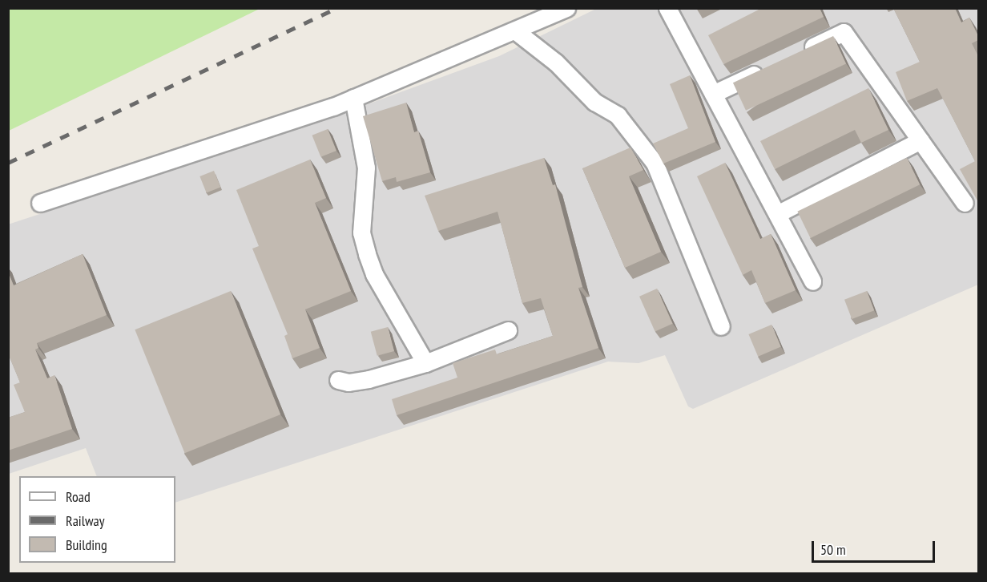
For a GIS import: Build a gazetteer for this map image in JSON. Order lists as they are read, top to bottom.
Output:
{
  "legend": ["Road", "Railway", "Building"],
  "scale_bar": "50 m"
}
